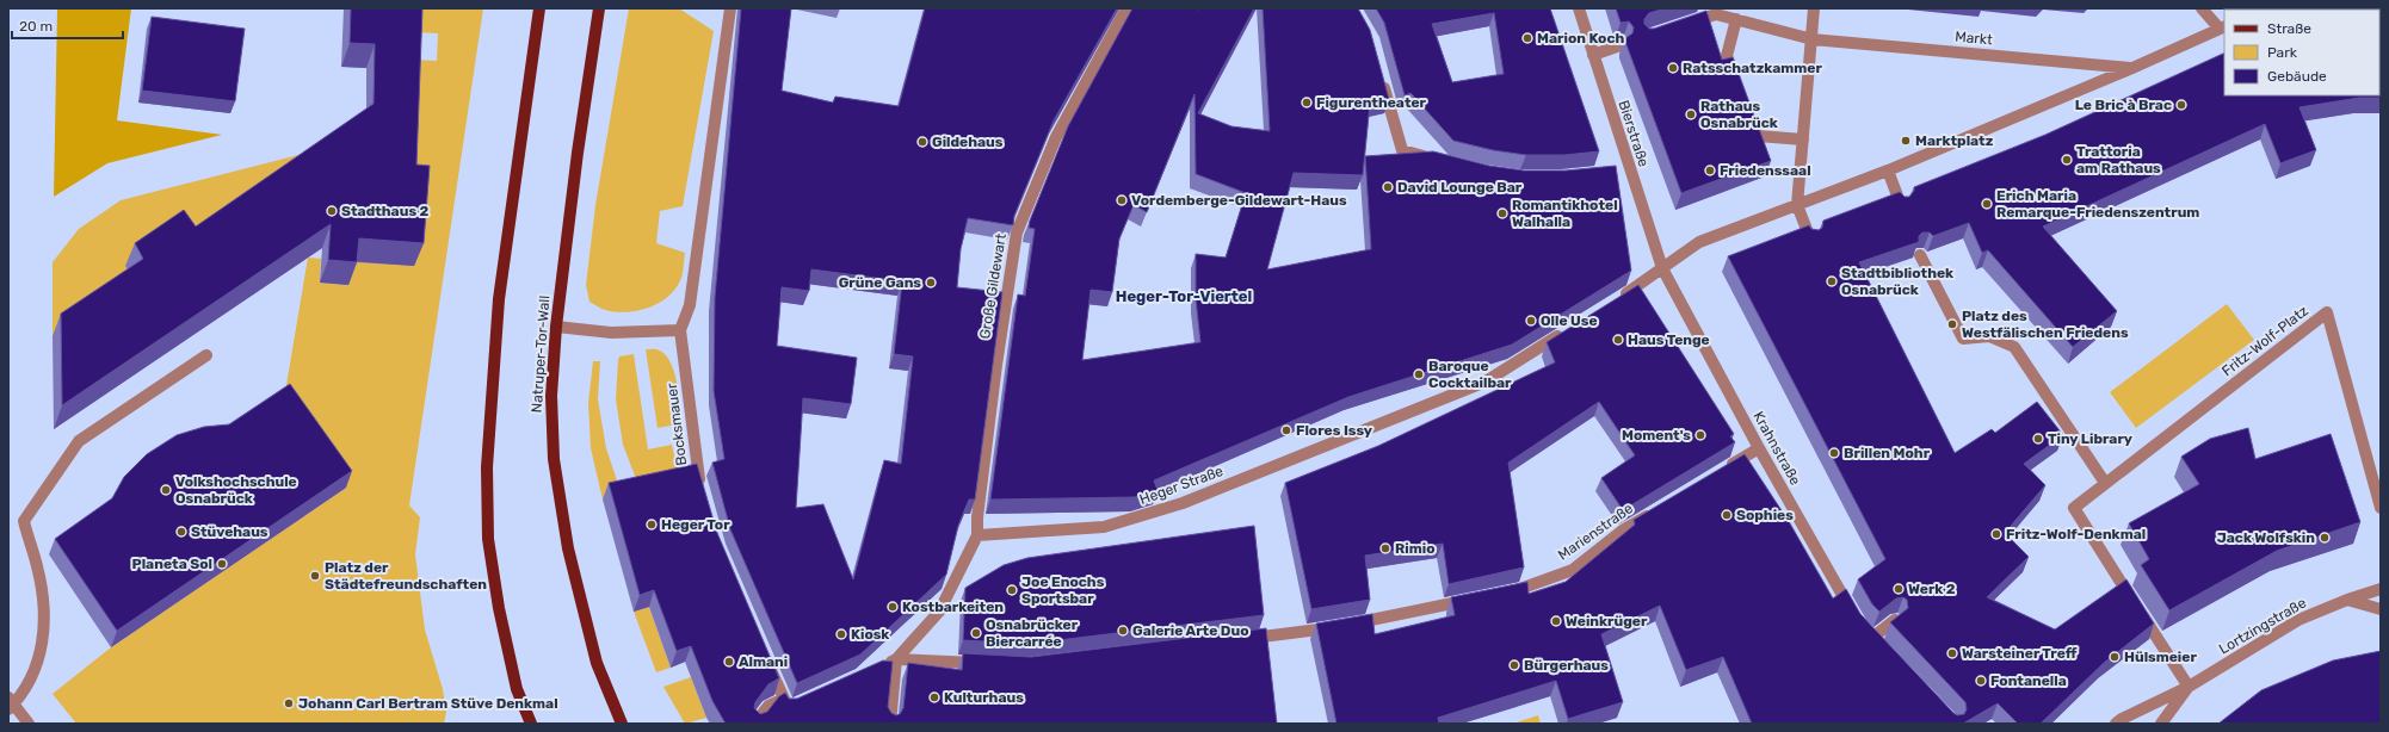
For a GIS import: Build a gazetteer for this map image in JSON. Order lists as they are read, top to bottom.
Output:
{
  "streets": {
    "main road": ["Natruper-Tor-Wall"],
    "street": [
      "Markt",
      "Bierstraße",
      "Große Gildewart",
      "Fritz-Wolf-Platz",
      "Bocksmauer",
      "Krahnstraße",
      "Heger Straße",
      "Marienstraße",
      "Lortzingstraße"
    ]
  },
  "crossings": [
    ["Bierstraße", "Krahnstraße"],
    ["Große Gildewart", "Heger Straße"]
  ],
  "districts": ["Heger-Tor-Viertel"],
  "places": [
    "Marion Koch",
    "Ratsschatzkammer",
    "Figurentheater",
    "Le Bric à Brac",
    "Rathaus Osnabrück",
    "Marktplatz",
    "Gildehaus",
    "Trattoria am Rathaus",
    "Friedenssaal",
    "David Lounge Bar",
    "Vordemberge-Gildewart-Haus",
    "Erich Maria Remarque-Friedenszentrum",
    "Stadthaus 2",
    "Romantikhotel Walhalla",
    "Stadtbibliothek Osnabrück",
    "Grüne Gans",
    "Olle Use",
    "Platz des Westfälischen Friedens",
    "Haus Tenge",
    "Baroque Cocktailbar",
    "Flores Issy",
    "Moment's",
    "Tiny Library",
    "Brillen Mohr",
    "Volkshochschule Osnabrück",
    "Sophies",
    "Heger Tor",
    "Stüvehaus",
    "Fritz-Wolf-Denkmal",
    "Jack Wolfskin",
    "Rimio",
    "Planeta Sol",
    "Platz der Städtefreundschaften",
    "Werk 2",
    "Joe Enochs Sportsbar",
    "Kostbarkeiten",
    "Weinkrüger",
    "Galerie Arte Duo",
    "Osnabrücker Biercarrée",
    "Kiosk",
    "Warsteiner Treff",
    "Hülsmeier",
    "Almani",
    "Bürgerhaus",
    "Fontanella",
    "Kulturhaus",
    "Johann Carl Bertram Stüve Denkmal"
  ],
  "legend": ["Straße", "Park", "Gebäude"],
  "scale_bar": "20 m"
}
